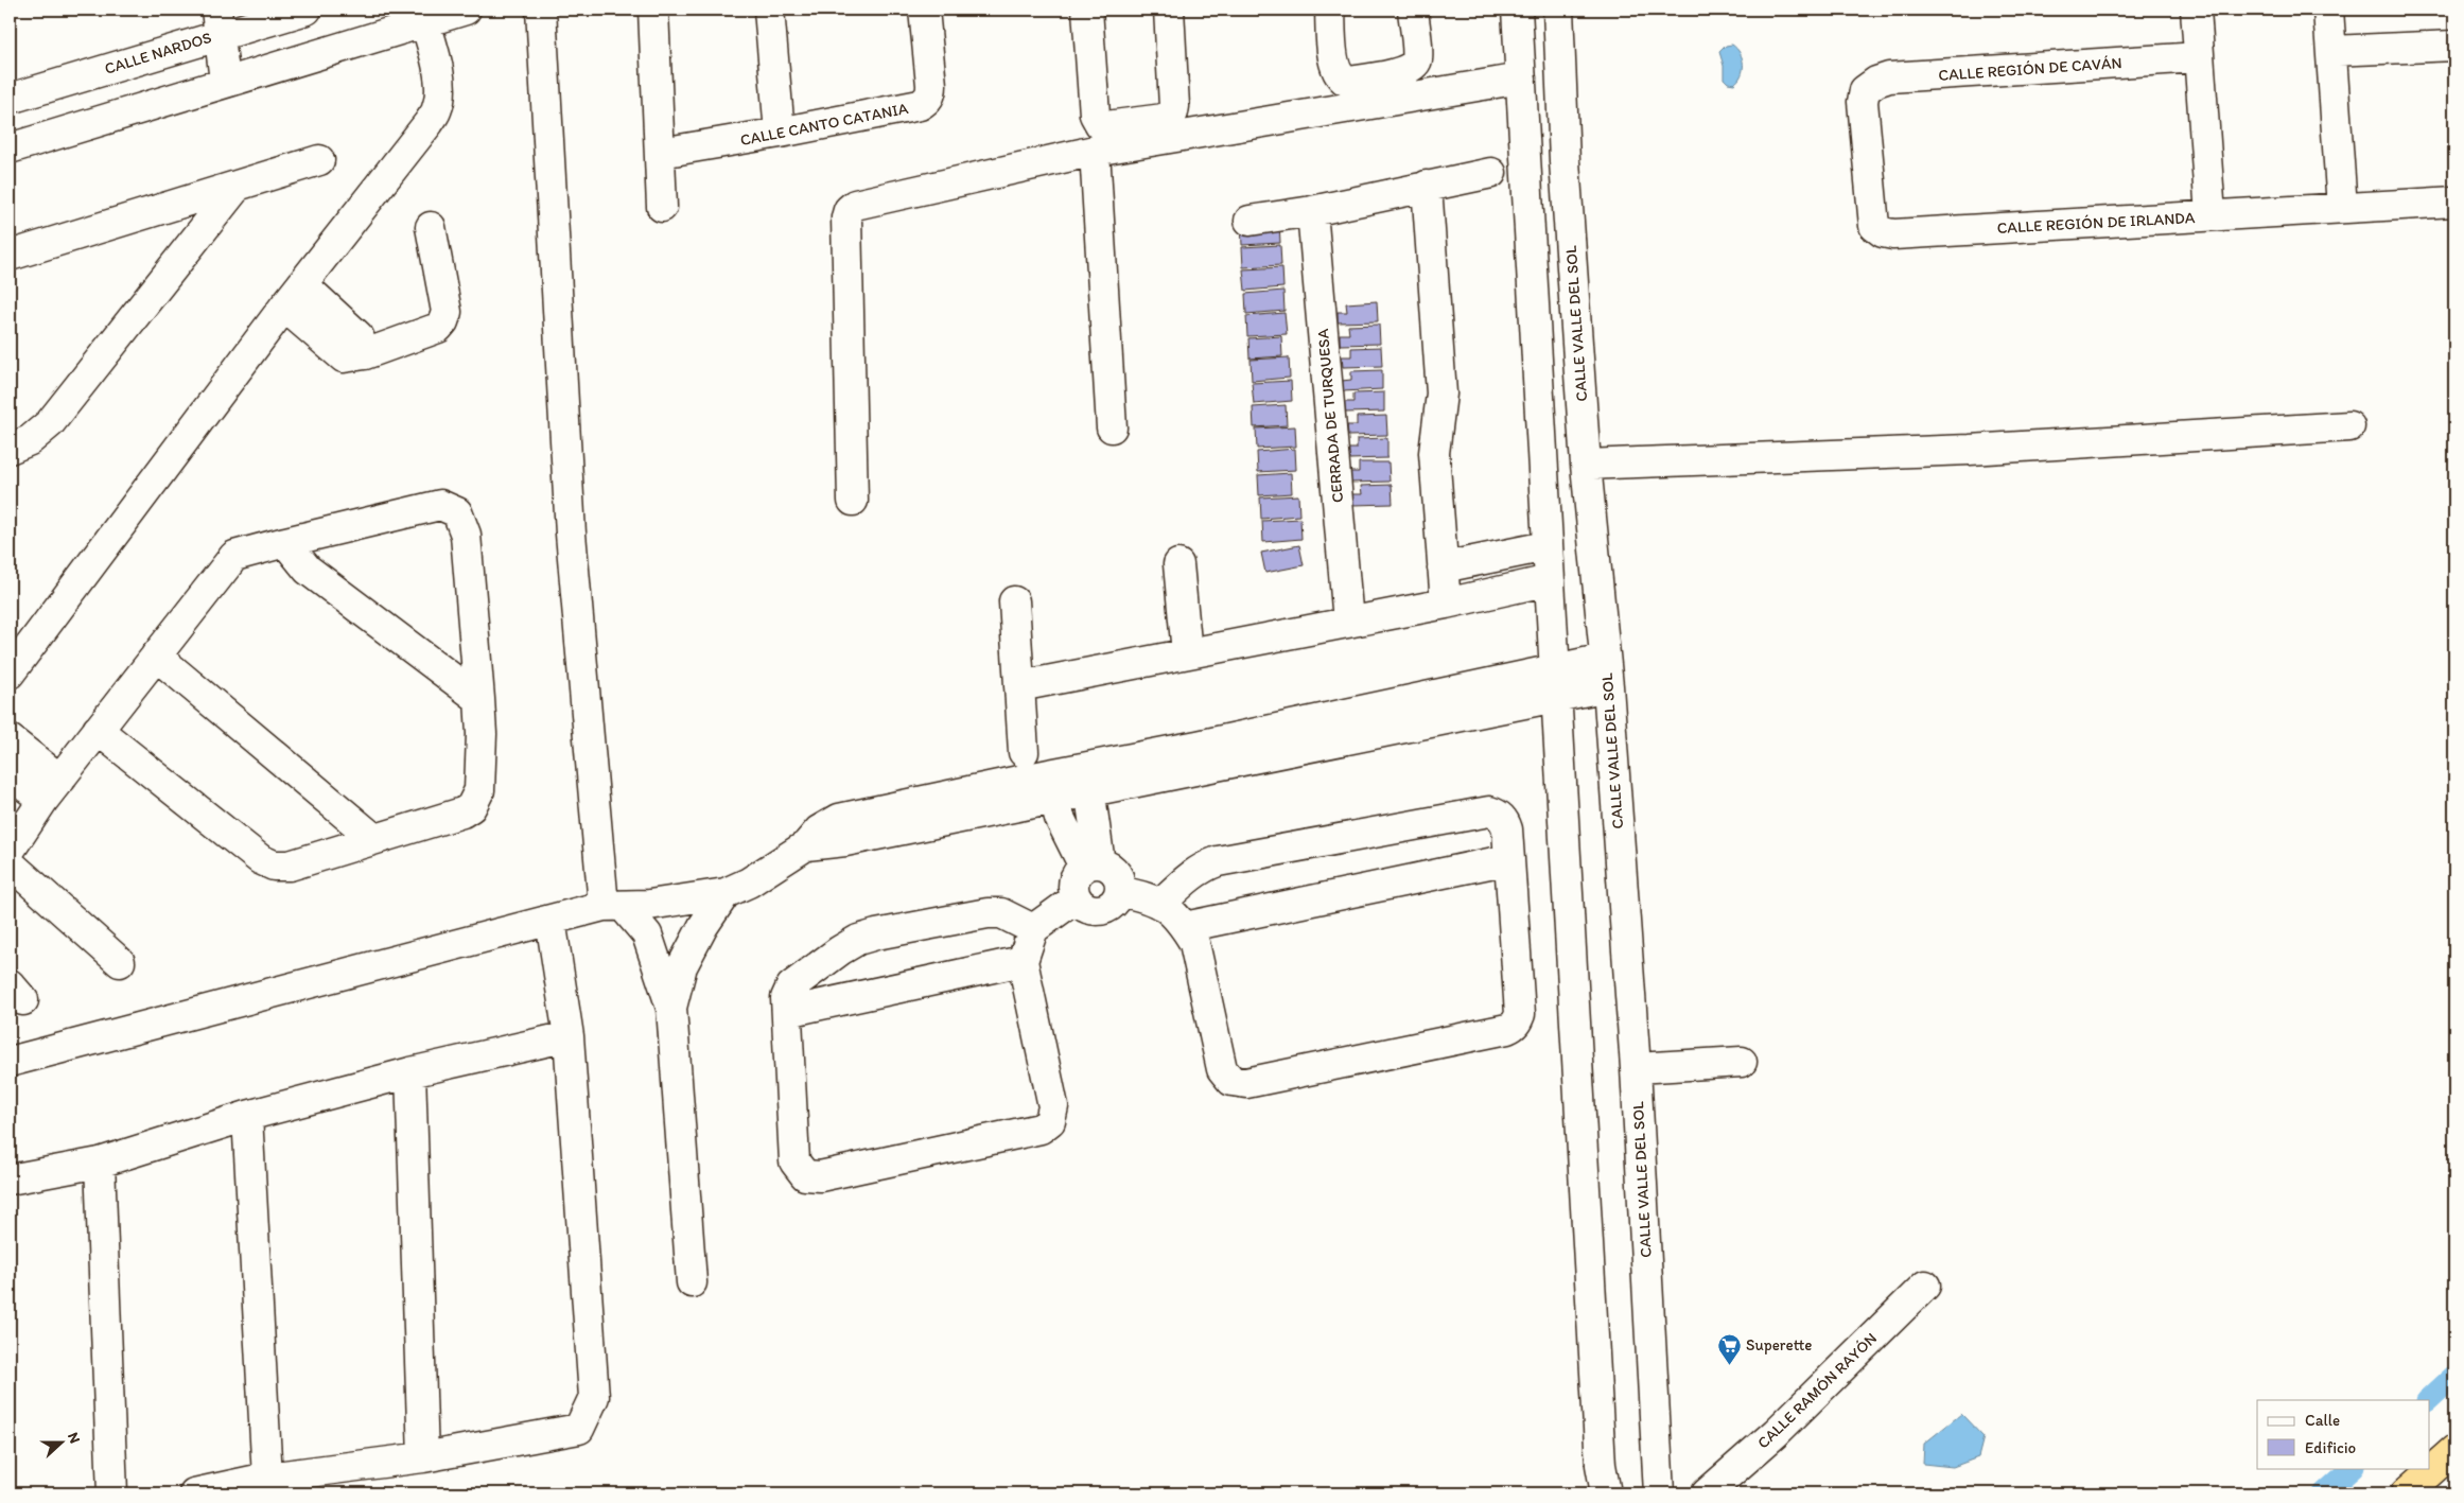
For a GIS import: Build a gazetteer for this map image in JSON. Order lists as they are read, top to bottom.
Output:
{
  "streets": {
    "street": [
      "CALLE NARDOS",
      "CALLE REGIÓN DE CAVÁN",
      "CALLE CANTO CATANIA",
      "CALLE REGIÓN DE IRLANDA",
      "CALLE VALLE DEL SOL",
      "CERRADA DE TURQUESA",
      "CALLE RAMÓN RAYÓN"
    ]
  },
  "crossings": [
    ["CALLE REGIÓN DE CAVÁN", "CALLE REGIÓN DE IRLANDA"]
  ],
  "places": {
    "supermarket": ["Superette"]
  },
  "legend": ["Calle", "Edificio"],
  "north": "right"
}
